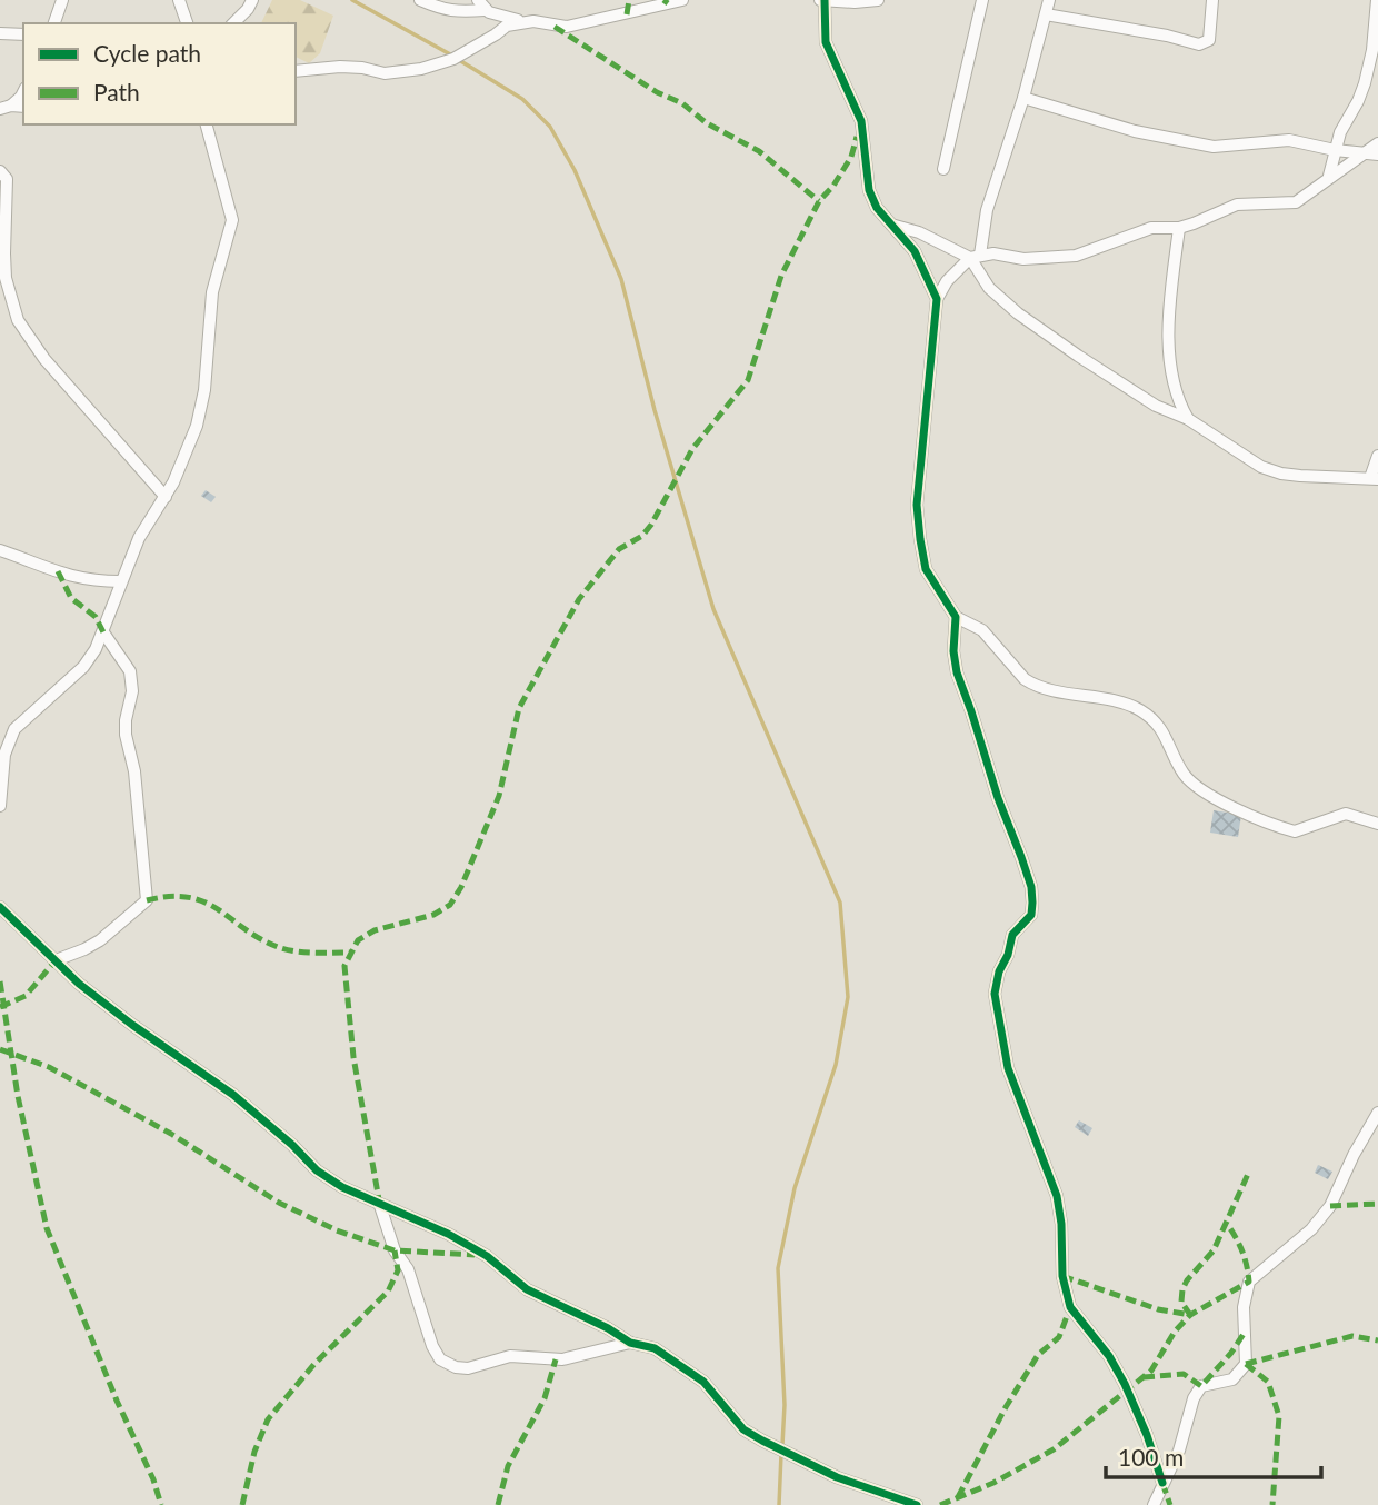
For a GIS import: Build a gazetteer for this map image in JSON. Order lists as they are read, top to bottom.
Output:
{
  "legend": ["Cycle path", "Path"],
  "scale_bar": "100 m"
}
